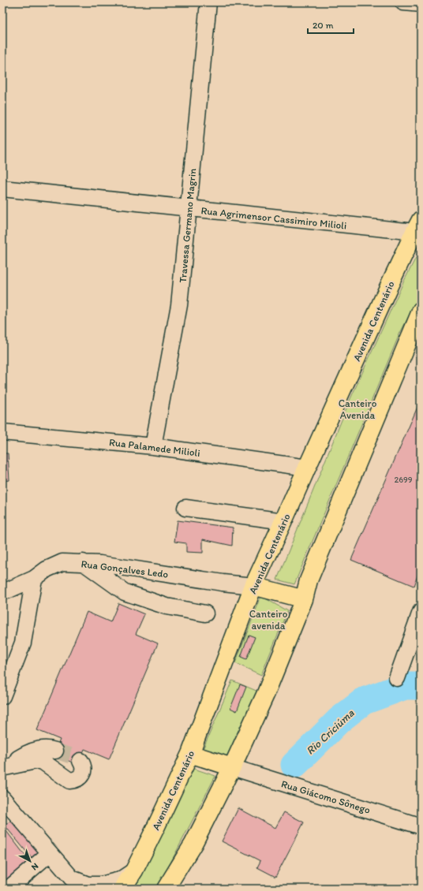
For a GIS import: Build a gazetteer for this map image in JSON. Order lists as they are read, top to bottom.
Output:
{
  "streets": {
    "main road": ["Avenida Centenário"],
    "street": [
      "Rua Agrimensor Cassimiro Milioli",
      "Travessa Germano Magrin",
      "Rua Palamede Milioli",
      "Rua Gonçalves Ledo",
      "Rua Giácomo Sônego"
    ]
  },
  "crossings": [
    ["Rua Agrimensor Cassimiro Milioli", "Travessa Germano Magrin"],
    ["Rua Agrimensor Cassimiro Milioli", "Avenida Centenário"],
    ["Travessa Germano Magrin", "Rua Palamede Milioli"],
    ["Avenida Centenário", "Rua Palamede Milioli"],
    ["Avenida Centenário", "Rua Gonçalves Ledo"]
  ],
  "water": ["Rio Criciúma"],
  "parks": ["Canteiro Avenida", "Canteiro avenida"],
  "house_numbers": ["2699"],
  "scale_bar": "20 m",
  "north": "bottom right"
}
